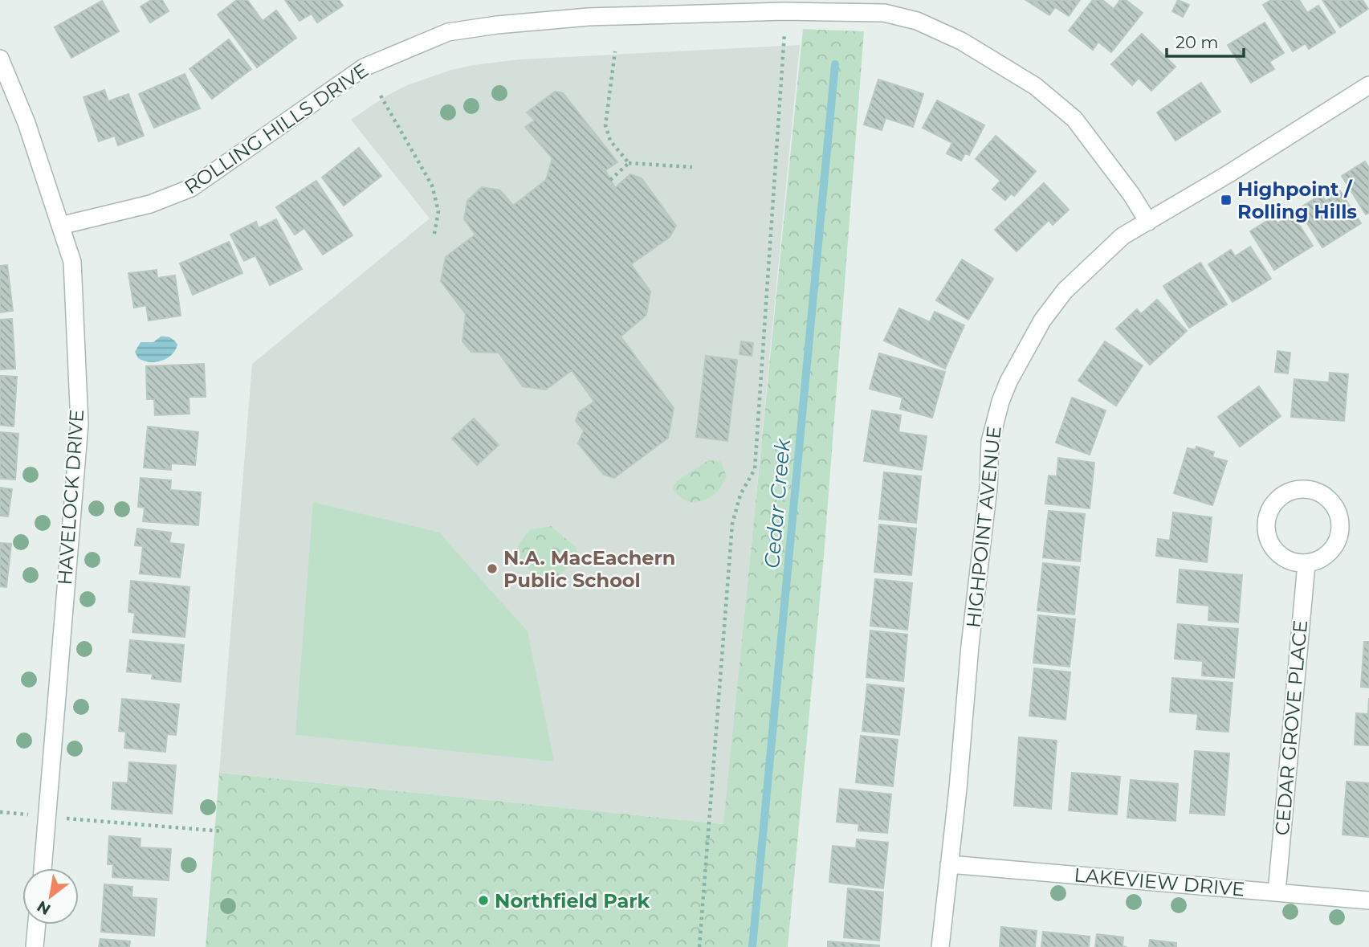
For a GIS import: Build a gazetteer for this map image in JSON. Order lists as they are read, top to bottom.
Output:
{
  "streets": {
    "street": [
      "ROLLING HILLS DRIVE",
      "HAVELOCK DRIVE",
      "HIGHPOINT AVENUE",
      "CEDAR GROVE PLACE",
      "LAKEVIEW DRIVE"
    ]
  },
  "crossings": [
    ["ROLLING HILLS DRIVE", "HAVELOCK DRIVE"],
    ["ROLLING HILLS DRIVE", "HIGHPOINT AVENUE"],
    ["HIGHPOINT AVENUE", "LAKEVIEW DRIVE"],
    ["CEDAR GROVE PLACE", "LAKEVIEW DRIVE"]
  ],
  "water": ["Cedar Creek"],
  "places": {
    "transit": ["Highpoint / Rolling Hills"],
    "other": ["N.A. MacEachern Public School", "Northfield Park"]
  },
  "scale_bar": "20 m",
  "north": "bottom left"
}
